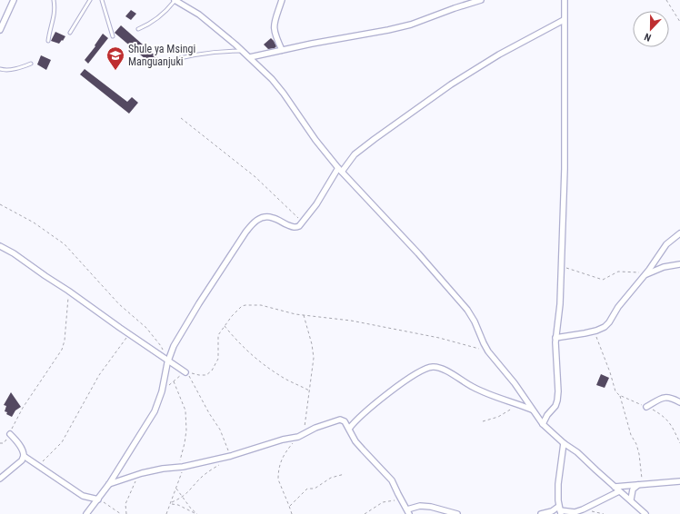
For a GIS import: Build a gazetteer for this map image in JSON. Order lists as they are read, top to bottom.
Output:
{
  "places": {
    "school or university": ["Shule ya Msingi Manguanjuki"]
  },
  "north": "bottom"
}
